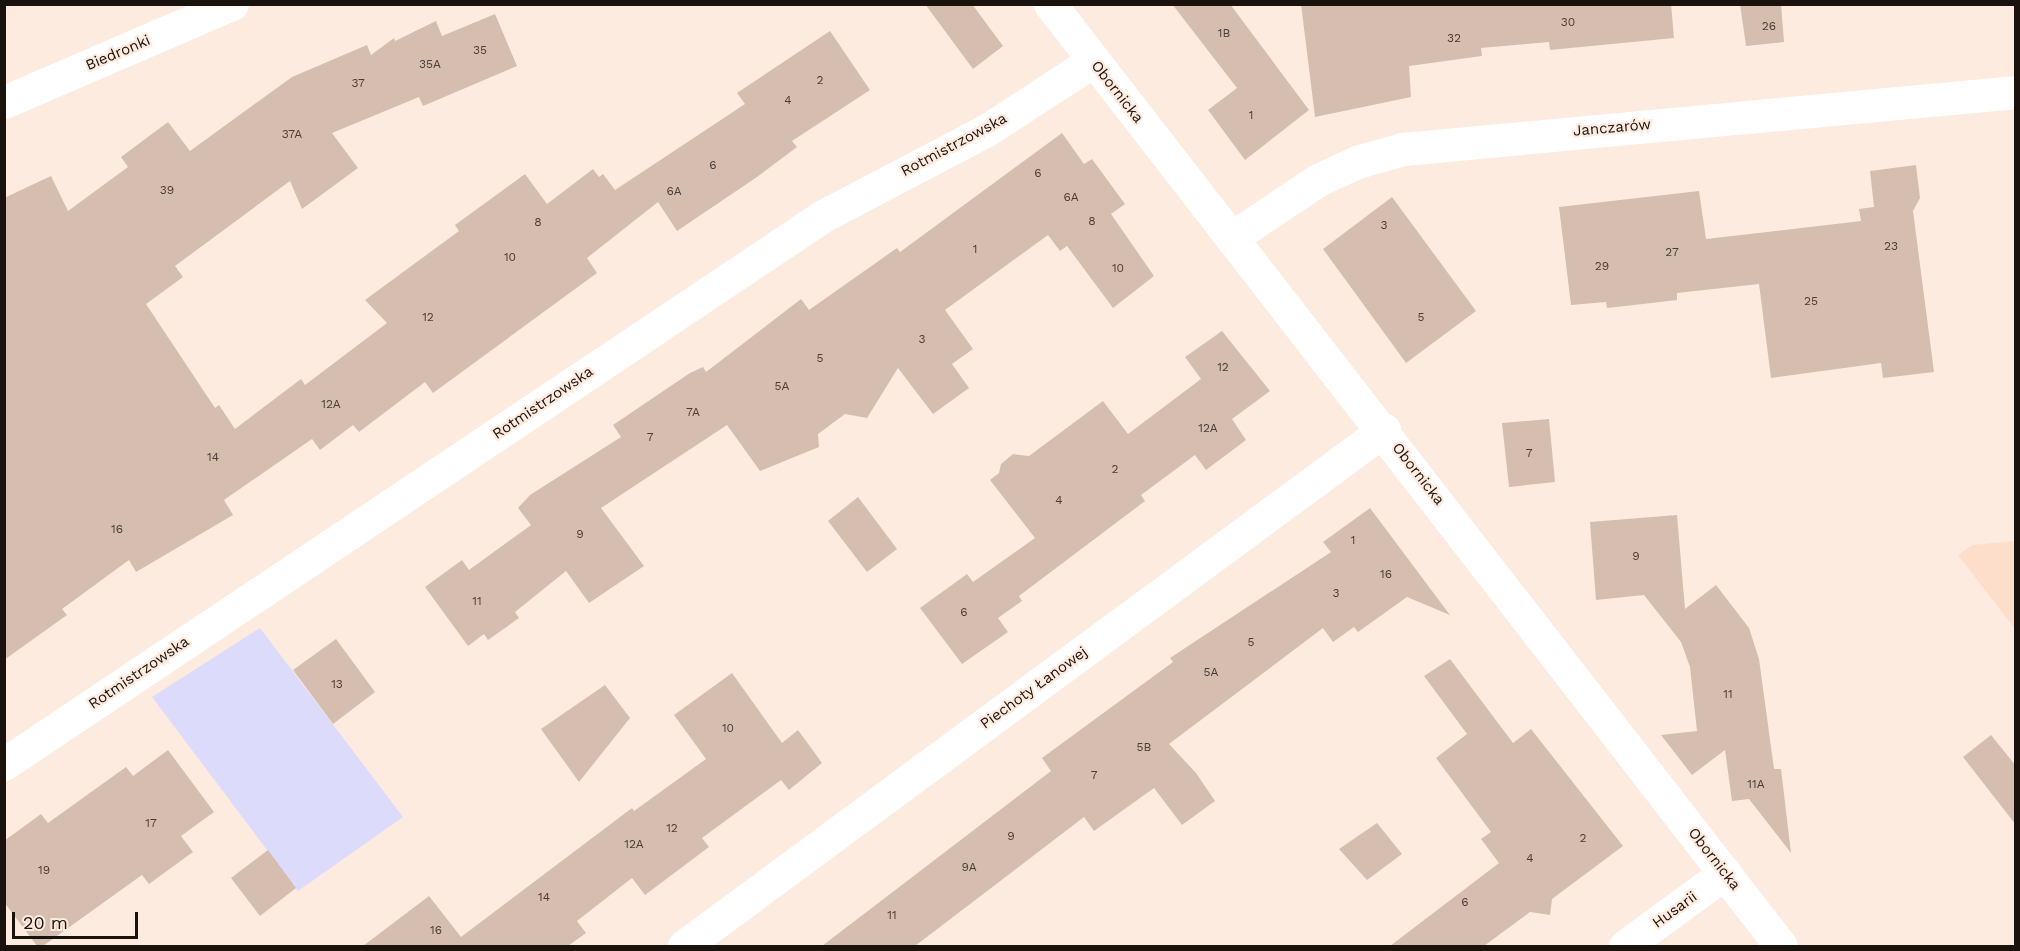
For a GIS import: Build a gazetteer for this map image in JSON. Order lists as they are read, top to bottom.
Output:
{
  "streets": {
    "street": [
      "Biedronki",
      "Obornicka",
      "Janczarów",
      "Rotmistrzowska",
      "Piechoty Łanowej",
      "Husarii"
    ]
  },
  "crossings": [
    ["Obornicka", "Janczarów"],
    ["Obornicka", "Rotmistrzowska"],
    ["Obornicka", "Piechoty Łanowej"],
    ["Obornicka", "Husarii"]
  ],
  "house_numbers": [
    "30",
    "26",
    "1B",
    "32",
    "35",
    "35A",
    "2",
    "37",
    "4",
    "1",
    "37A",
    "6",
    "6",
    "39",
    "6A",
    "6A",
    "8",
    "8",
    "3",
    "23",
    "1",
    "27",
    "10",
    "29",
    "10",
    "25",
    "12",
    "5",
    "3",
    "5",
    "12",
    "5A",
    "12A",
    "7A",
    "12A",
    "7",
    "7",
    "14",
    "2",
    "4",
    "16",
    "9",
    "1",
    "9",
    "16",
    "3",
    "11",
    "6",
    "5",
    "5A",
    "13",
    "11",
    "10",
    "5B",
    "7",
    "11A",
    "17",
    "12",
    "9",
    "2",
    "12A",
    "4",
    "9A",
    "19",
    "14",
    "6",
    "11",
    "16"
  ],
  "scale_bar": "20 m"
}
